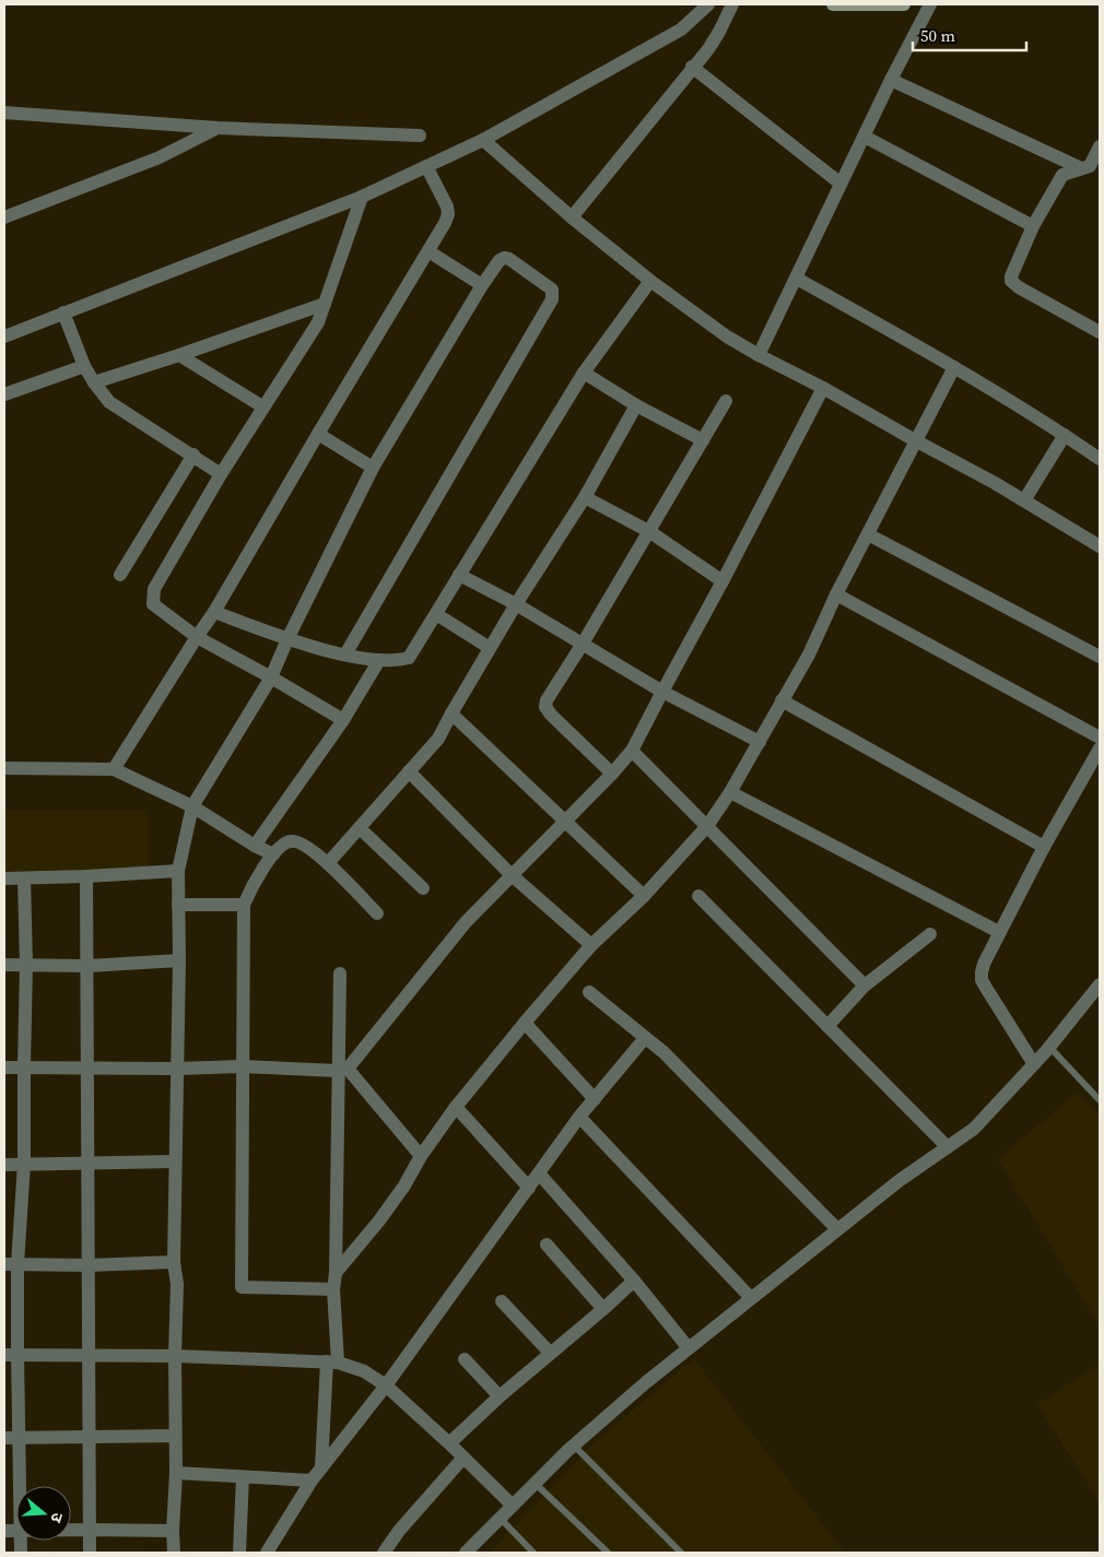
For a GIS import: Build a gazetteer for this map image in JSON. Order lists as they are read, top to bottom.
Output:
{
  "scale_bar": "50 m",
  "north": "right"
}
